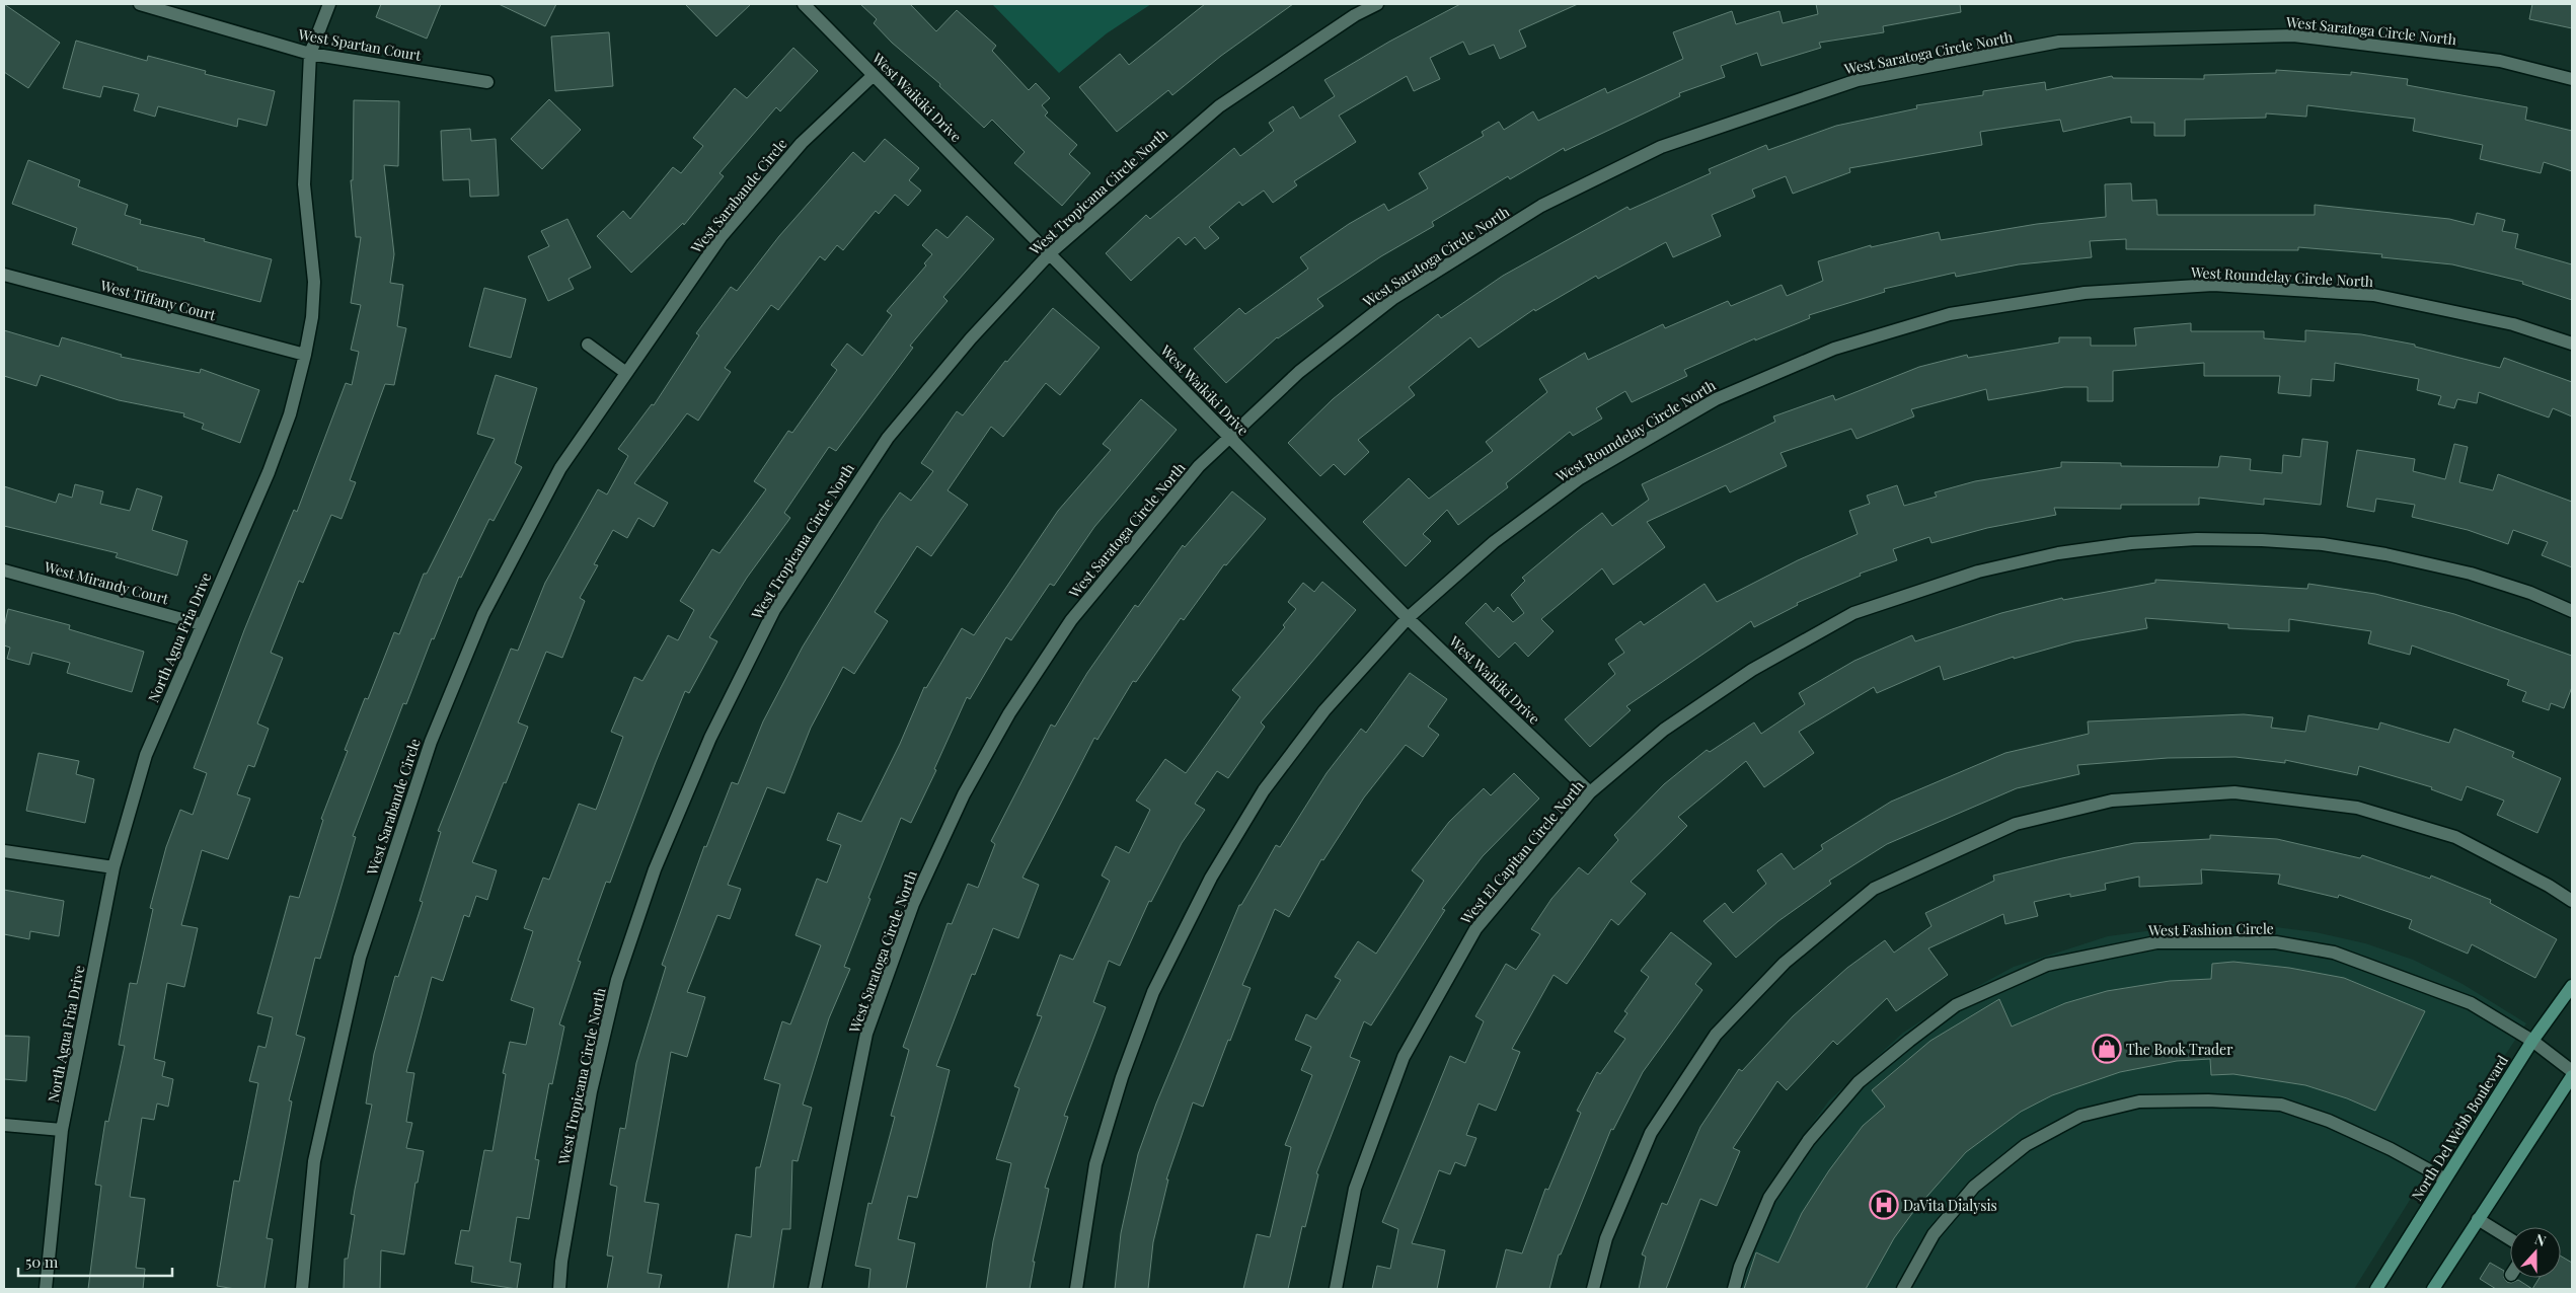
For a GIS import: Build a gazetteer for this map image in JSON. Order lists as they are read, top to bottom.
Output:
{
  "streets": {
    "street": [
      "West Saratoga Circle North",
      "West Spartan Court",
      "West Waikiki Drive",
      "West Tropicana Circle North",
      "West Sarabande Circle",
      "West Roundelay Circle North",
      "West Tiffany Court",
      "West Mirandy Court",
      "North Agua Fria Drive",
      "West El Capitan Circle North",
      "West Fashion Circle",
      "North Del Webb Boulevard"
    ]
  },
  "crossings": [
    ["West Saratoga Circle North", "West Waikiki Drive"],
    ["West Spartan Court", "North Agua Fria Drive"],
    ["West Waikiki Drive", "West Tropicana Circle North"],
    ["West Waikiki Drive", "West Sarabande Circle"],
    ["West Waikiki Drive", "West Roundelay Circle North"],
    ["West Waikiki Drive", "West El Capitan Circle North"],
    ["West Tiffany Court", "North Agua Fria Drive"],
    ["West Mirandy Court", "North Agua Fria Drive"],
    ["West Fashion Circle", "North Del Webb Boulevard"]
  ],
  "places": {
    "shop": ["The Book Trader"],
    "hospital": ["DaVita Dialysis"]
  },
  "scale_bar": "50 m",
  "north": "top"
}
